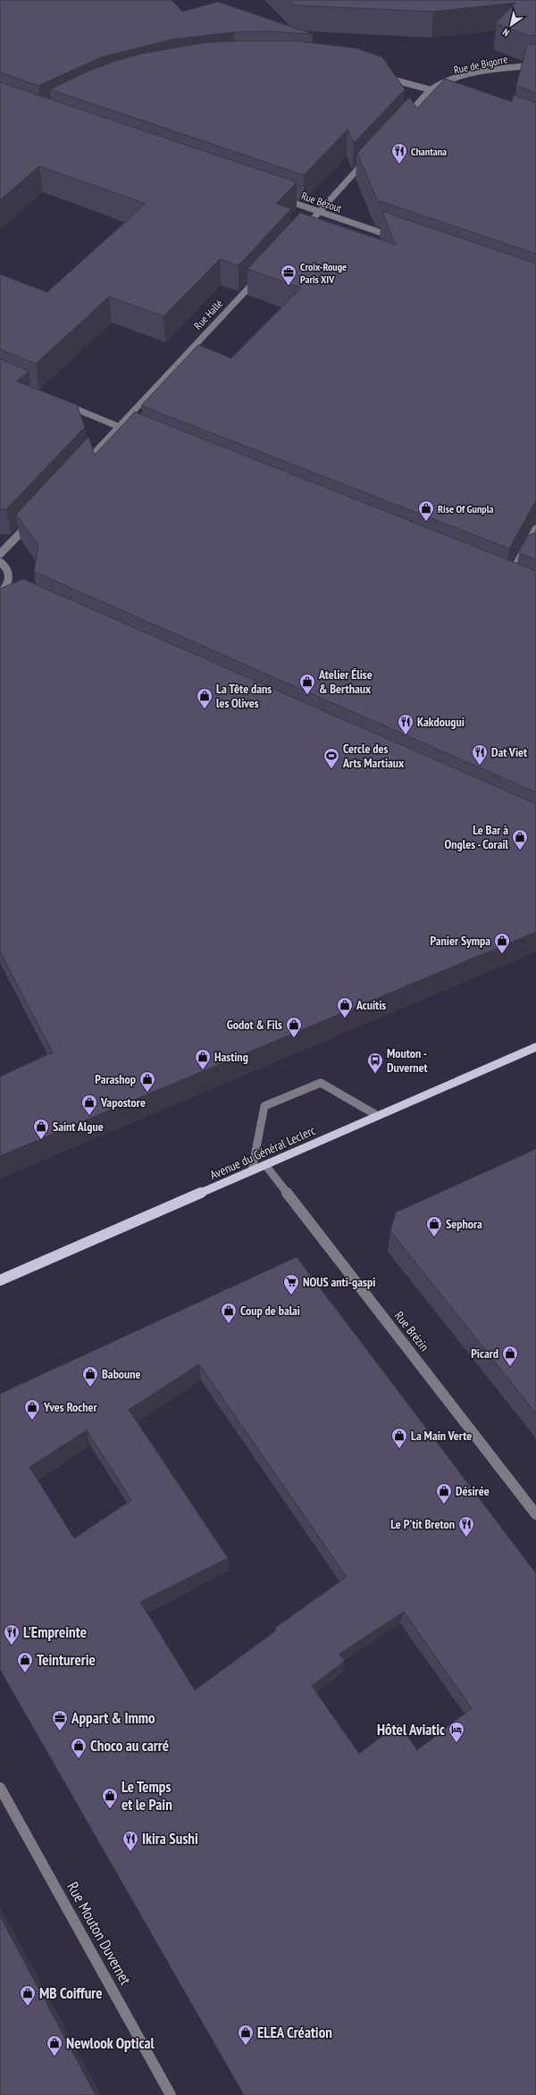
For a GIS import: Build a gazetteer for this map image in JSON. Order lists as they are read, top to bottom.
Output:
{
  "streets": {
    "main road": ["Avenue du Général Leclerc"],
    "street": [
      "Rue de Bigorre",
      "Rue Bézout",
      "Rue Hallé",
      "Rue Brézin",
      "Rue Mouton Duvernet"
    ]
  },
  "crossings": [
    ["Avenue du Général Leclerc", "Rue Brézin"]
  ],
  "places": {
    "restaurant": [
      "Chantana",
      "Kakdougui",
      "Dat Viet",
      "Le P'tit Breton",
      "L'Empreinte",
      "Ikira Sushi"
    ],
    "office": ["Croix-Rouge Paris XIV", "Appart & Immo"],
    "shop": [
      "Rise Of Gunpla",
      "Atelier Élise & Berthaux",
      "La Tête dans les Olives",
      "Le Bar à Ongles - Corail",
      "Panier Sympa",
      "Acuitis",
      "Godot & Fils",
      "Hasting",
      "Parashop",
      "Vapostore",
      "Saint Algue",
      "Sephora",
      "Coup de balai",
      "Picard",
      "Baboune",
      "Yves Rocher",
      "La Main Verte",
      "Désirée",
      "Teinturerie",
      "Choco au carré",
      "Le Temps et le Pain",
      "MB Coiffure",
      "ELEA Création",
      "Newlook Optical"
    ],
    "sports": ["Cercle des Arts Martiaux"],
    "bus stop": ["Mouton - Duvernet"],
    "supermarket": ["NOUS anti-gaspi"],
    "hotel": ["Hôtel Aviatic"]
  },
  "north": "bottom left"
}
